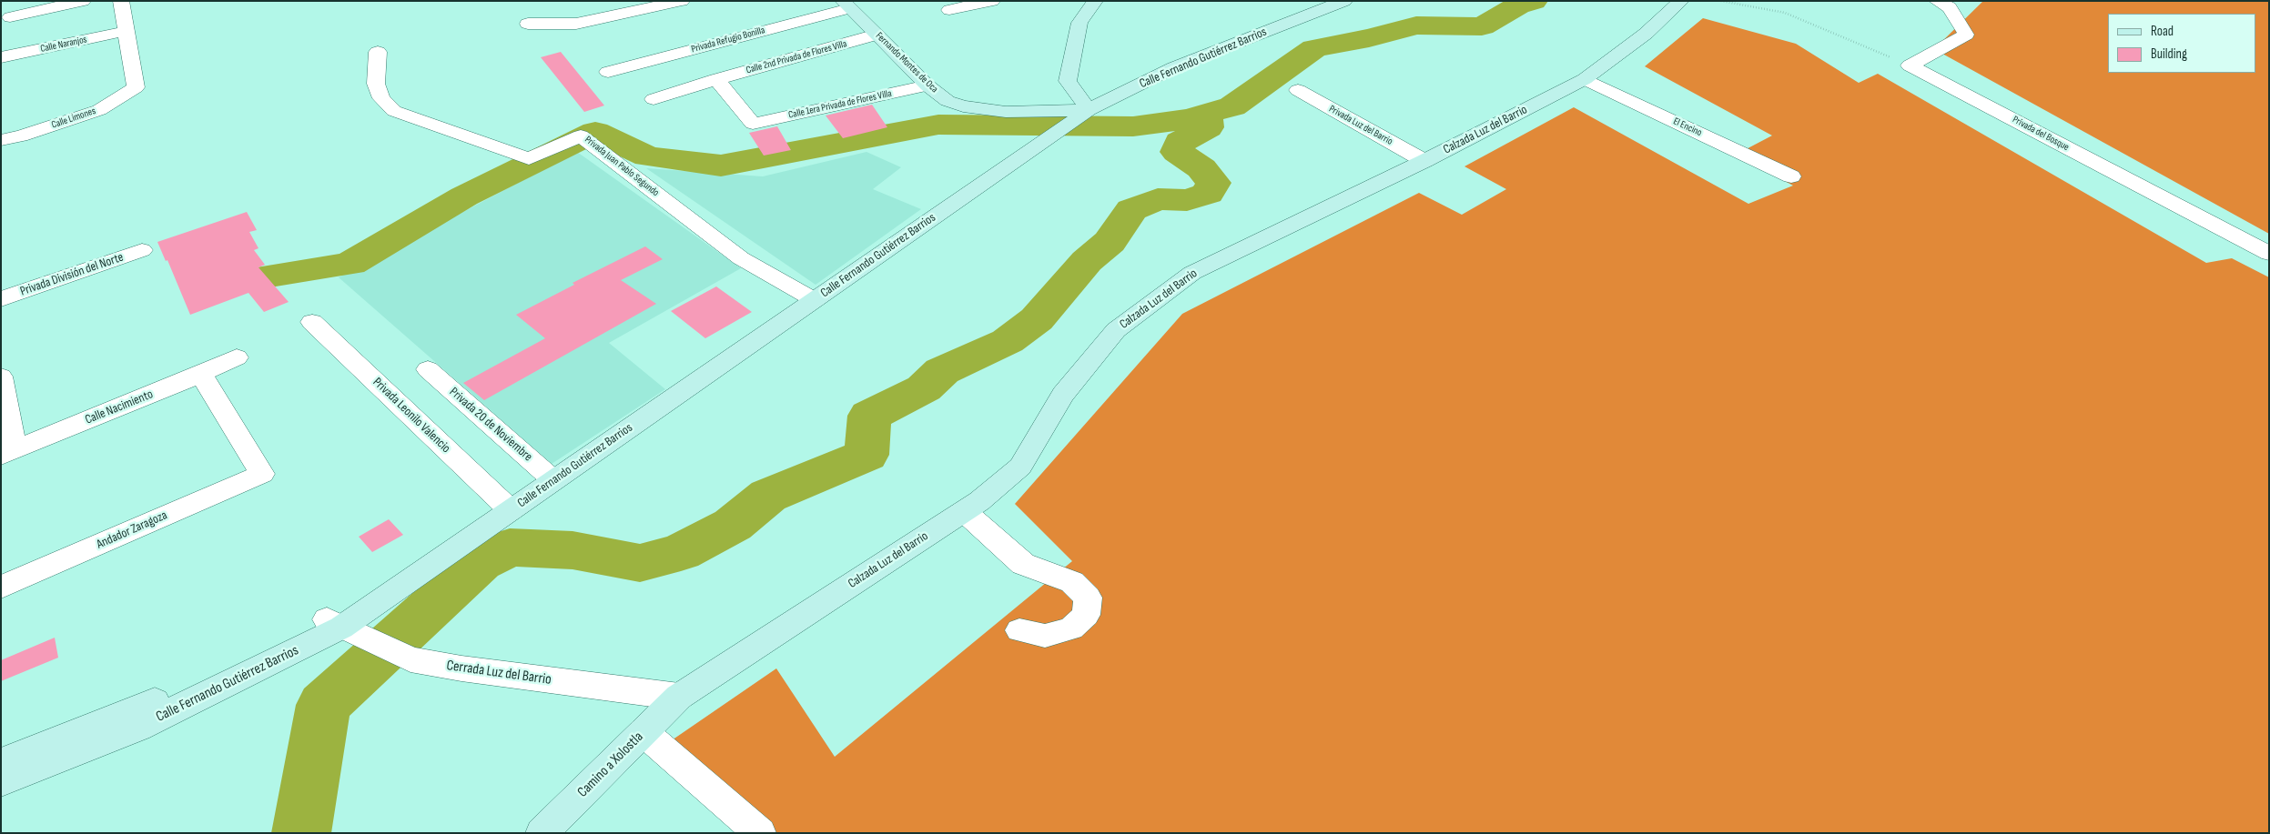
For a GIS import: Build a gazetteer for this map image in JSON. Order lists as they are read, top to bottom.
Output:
{
  "streets": {
    "main road": [
      "Calle Fernando Gutiérrez Barrios",
      "Fernando Montes de Oca",
      "Calzada Luz del Barrio",
      "Camino a Xolostla"
    ],
    "street": [
      "Privada Refugio Bonilla",
      "Calle Naranjos",
      "Calle 2nd Privada de Flores Villa",
      "Calle 1era Privada de Flores Villa",
      "Calle Limones",
      "Privada Luz del Barrio",
      "El Encino",
      "Privada del Bosque",
      "Privada Juan Pablo Segundo",
      "Privada División del Norte",
      "Calle Nacimiento",
      "Privada Leonilo Valencio",
      "Privada 20 de Noviembre",
      "Andador Zaragoza",
      "Cerrada Luz del Barrio"
    ]
  },
  "crossings": [
    ["Privada Refugio Bonilla", "Fernando Montes de Oca"],
    ["Calle Naranjos", "Calle Limones"],
    ["Calle 2nd Privada de Flores Villa", "Fernando Montes de Oca"],
    ["Calle 2nd Privada de Flores Villa", "Calle 1era Privada de Flores Villa"],
    ["Calle Fernando Gutiérrez Barrios", "Fernando Montes de Oca"],
    ["Calle Fernando Gutiérrez Barrios", "Privada Juan Pablo Segundo"],
    ["Calle Fernando Gutiérrez Barrios", "Privada Leonilo Valencio"],
    ["Calle Fernando Gutiérrez Barrios", "Privada 20 de Noviembre"],
    ["Calle Fernando Gutiérrez Barrios", "Cerrada Luz del Barrio"],
    ["Fernando Montes de Oca", "Calle 1era Privada de Flores Villa"],
    ["Privada Luz del Barrio", "Calzada Luz del Barrio"],
    ["El Encino", "Calzada Luz del Barrio"],
    ["Calzada Luz del Barrio", "Cerrada Luz del Barrio"],
    ["Calzada Luz del Barrio", "Camino a Xolostla"],
    ["Calle Nacimiento", "Andador Zaragoza"],
    ["Cerrada Luz del Barrio", "Camino a Xolostla"]
  ],
  "legend": ["Road", "Building"]
}
